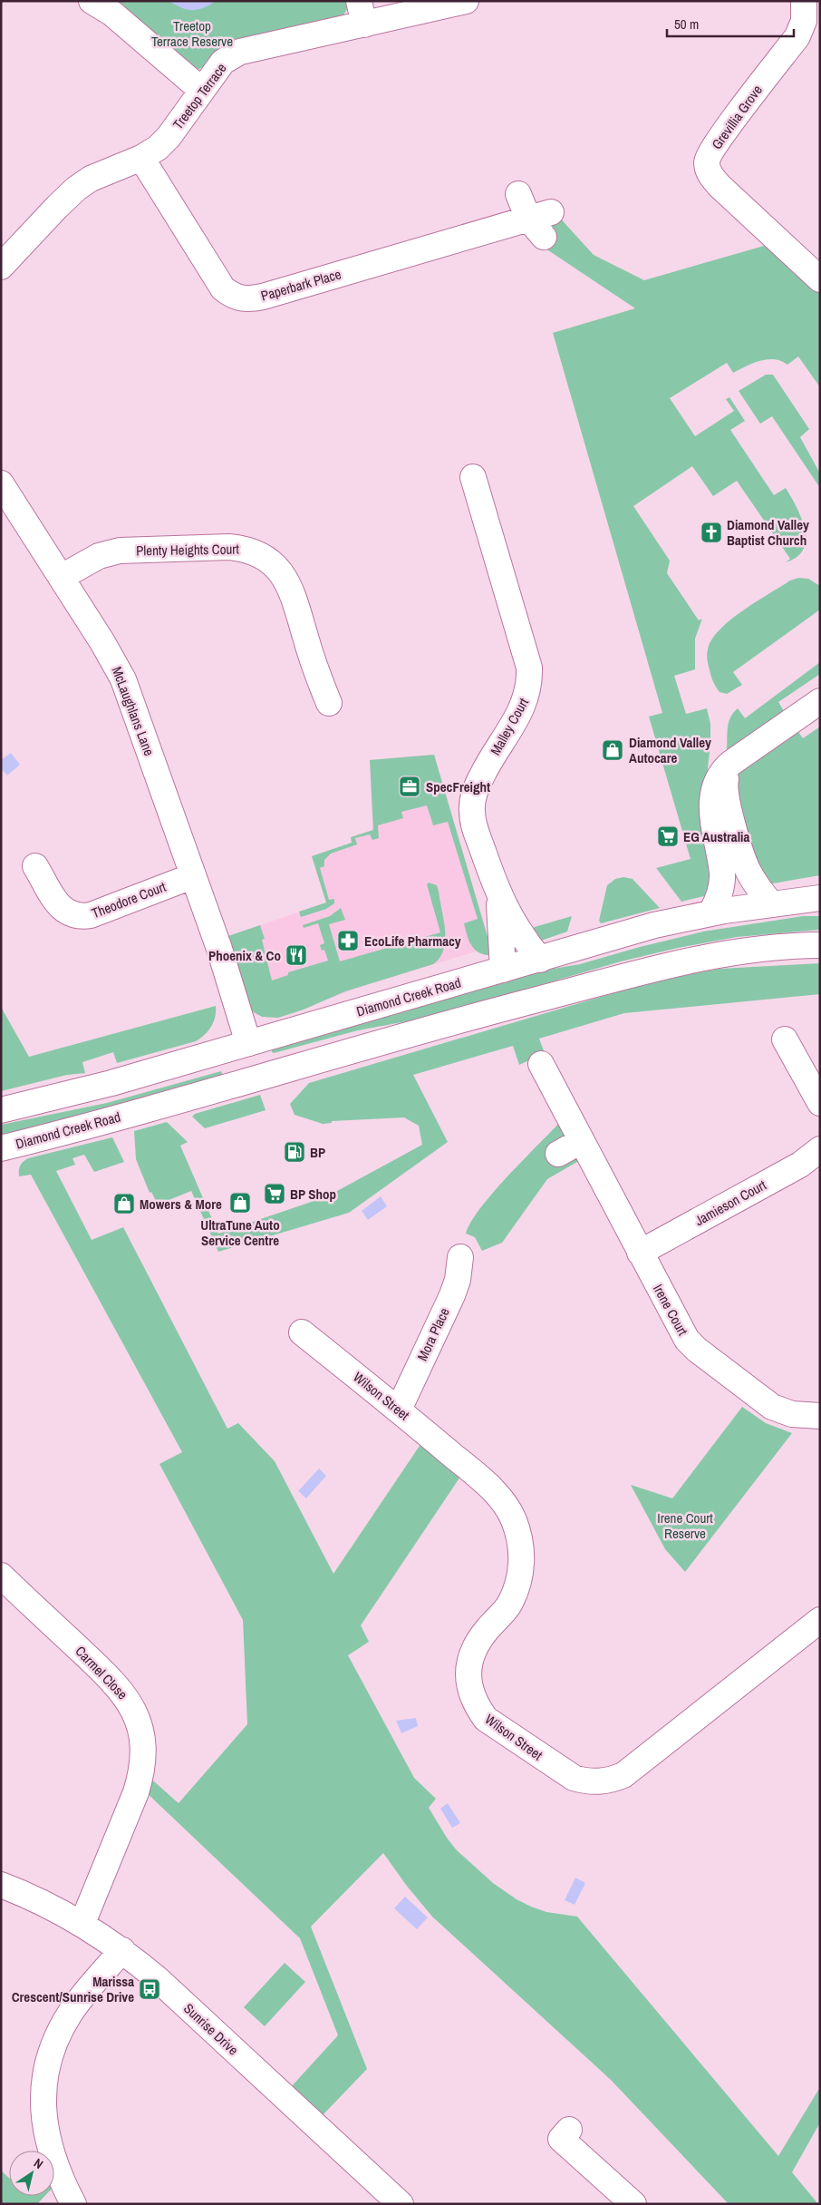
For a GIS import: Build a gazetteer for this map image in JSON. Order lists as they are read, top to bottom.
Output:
{
  "streets": {
    "street": [
      "Treetop Terrace",
      "Grevillia Grove",
      "Paperbark Place",
      "Plenty Heights Court",
      "McLaughlans Lane",
      "Malley Court",
      "Theodore Court",
      "Diamond Creek Road",
      "Jamieson Court",
      "Irene Court",
      "Mora Place",
      "Wilson Street",
      "Carmel Close",
      "Sunrise Drive"
    ]
  },
  "crossings": [
    ["Treetop Terrace", "Paperbark Place"],
    ["Plenty Heights Court", "McLaughlans Lane"],
    ["McLaughlans Lane", "Theodore Court"],
    ["McLaughlans Lane", "Diamond Creek Road"],
    ["Malley Court", "Diamond Creek Road"],
    ["Jamieson Court", "Irene Court"],
    ["Mora Place", "Wilson Street"],
    ["Carmel Close", "Sunrise Drive"]
  ],
  "parks": ["Treetop Terrace Reserve", "Irene Court Reserve"],
  "places": {
    "church": ["Diamond Valley Baptist Church"],
    "shop": ["Diamond Valley Autocare", "UltraTune Auto Service Centre", "Mowers & More"],
    "office": ["SpecFreight"],
    "supermarket": ["EG Australia", "BP Shop"],
    "pharmacy": ["EcoLife Pharmacy"],
    "restaurant": ["Phoenix & Co"],
    "fuel station": ["BP"],
    "bus stop": ["Marissa Crescent/Sunrise Drive"]
  },
  "scale_bar": "50 m",
  "north": "top right"
}
